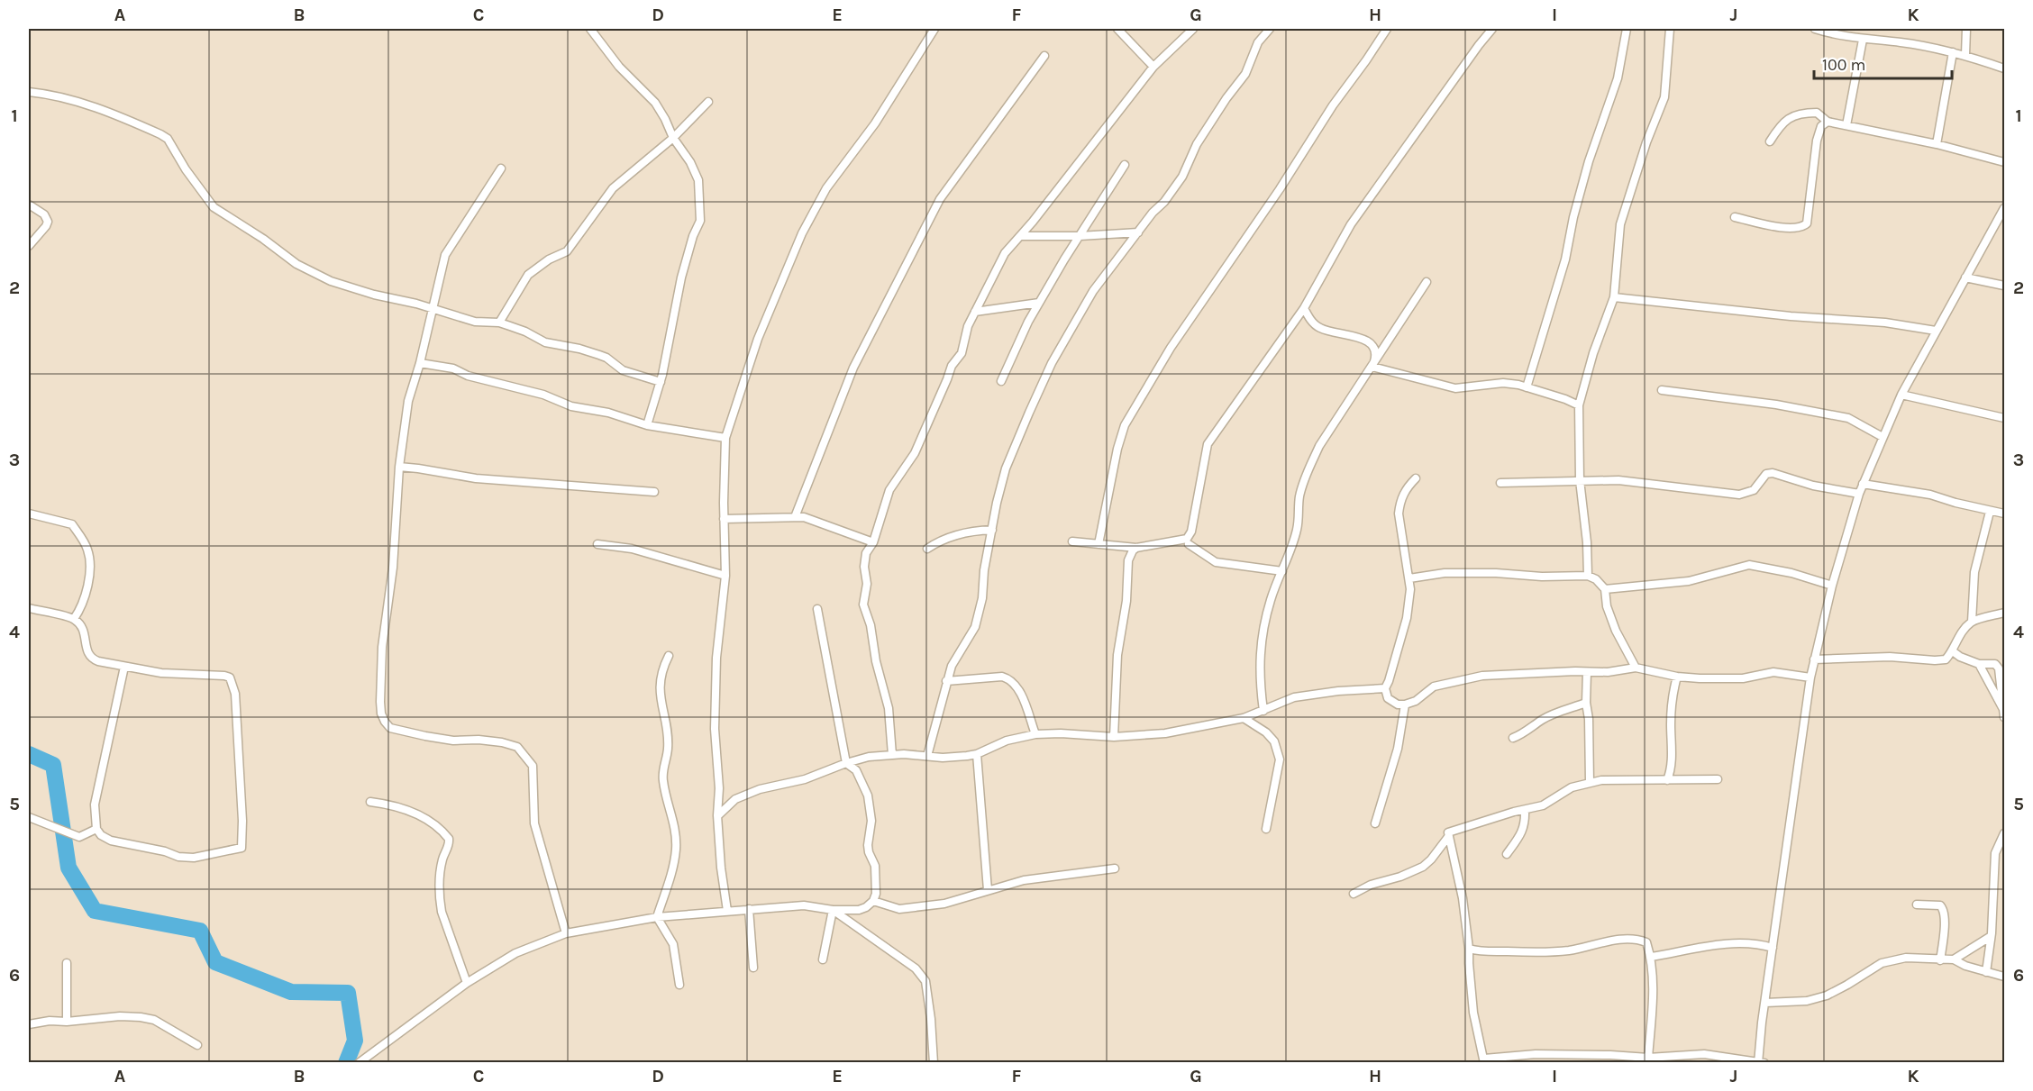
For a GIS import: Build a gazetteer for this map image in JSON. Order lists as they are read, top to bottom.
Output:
{
  "scale_bar": "100 m",
  "grid": {
    "columns": [
      "A",
      "B",
      "C",
      "D",
      "E",
      "F",
      "G",
      "H",
      "I",
      "J",
      "K"
    ],
    "rows": [
      "1",
      "2",
      "3",
      "4",
      "5",
      "6"
    ]
  }
}
